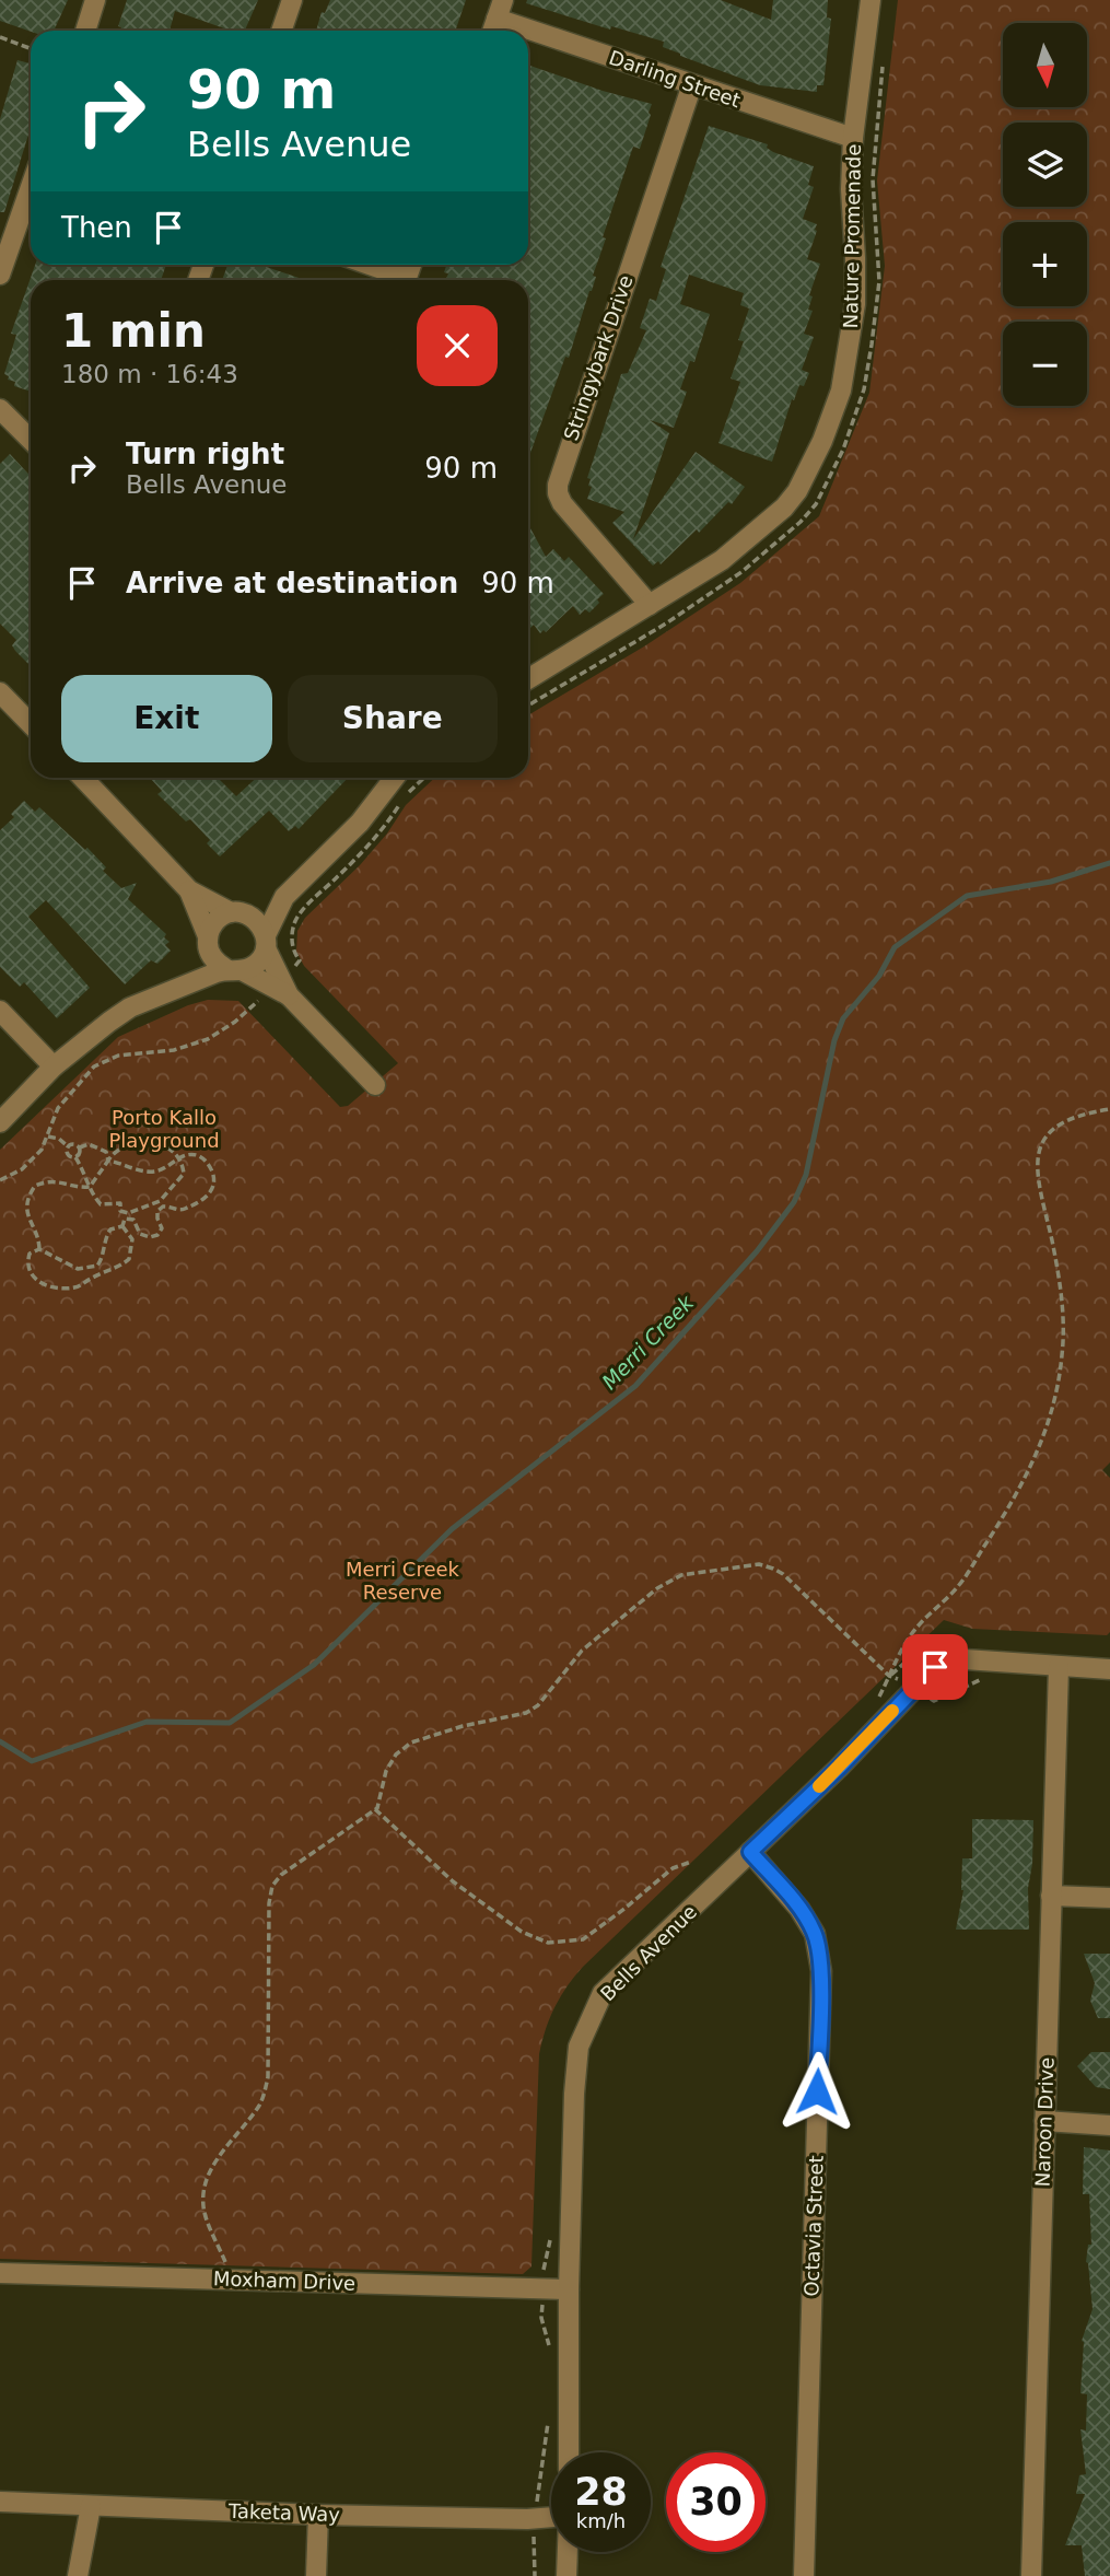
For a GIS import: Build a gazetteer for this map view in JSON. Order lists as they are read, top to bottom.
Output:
{
  "streets": {
    "street": [
      "Darling Street",
      "Nature Promenade",
      "Stringybark Drive",
      "Bells Avenue",
      "Naroon Drive",
      "Octavia Street",
      "Moxham Drive",
      "Taketa Way"
    ]
  },
  "crossings": [
    ["Darling Street", "Nature Promenade"],
    ["Darling Street", "Stringybark Drive"],
    ["Nature Promenade", "Stringybark Drive"],
    ["Bells Avenue", "Octavia Street"],
    ["Bells Avenue", "Moxham Drive"]
  ],
  "water": ["Merri Creek"],
  "parks": ["Porto Kallo Playground", "Merri Creek Reserve"],
  "north": "bottom",
  "page": {
    "map_buttons": ["+", "−"],
    "turn": ["90 m", "Bells Avenue"],
    "then": "Then",
    "heading": ["1 min", "180 m · 16:43"],
    "list": [
      {
        "name": "Turn right",
        "note": "Bells Avenue",
        "value": "90 m"
      },
      {
        "name": "Arrive at destination",
        "value": "90 m"
      }
    ],
    "buttons": ["Exit", "Share"],
    "speed": "28 km/h",
    "limit": "30"
  }
}
